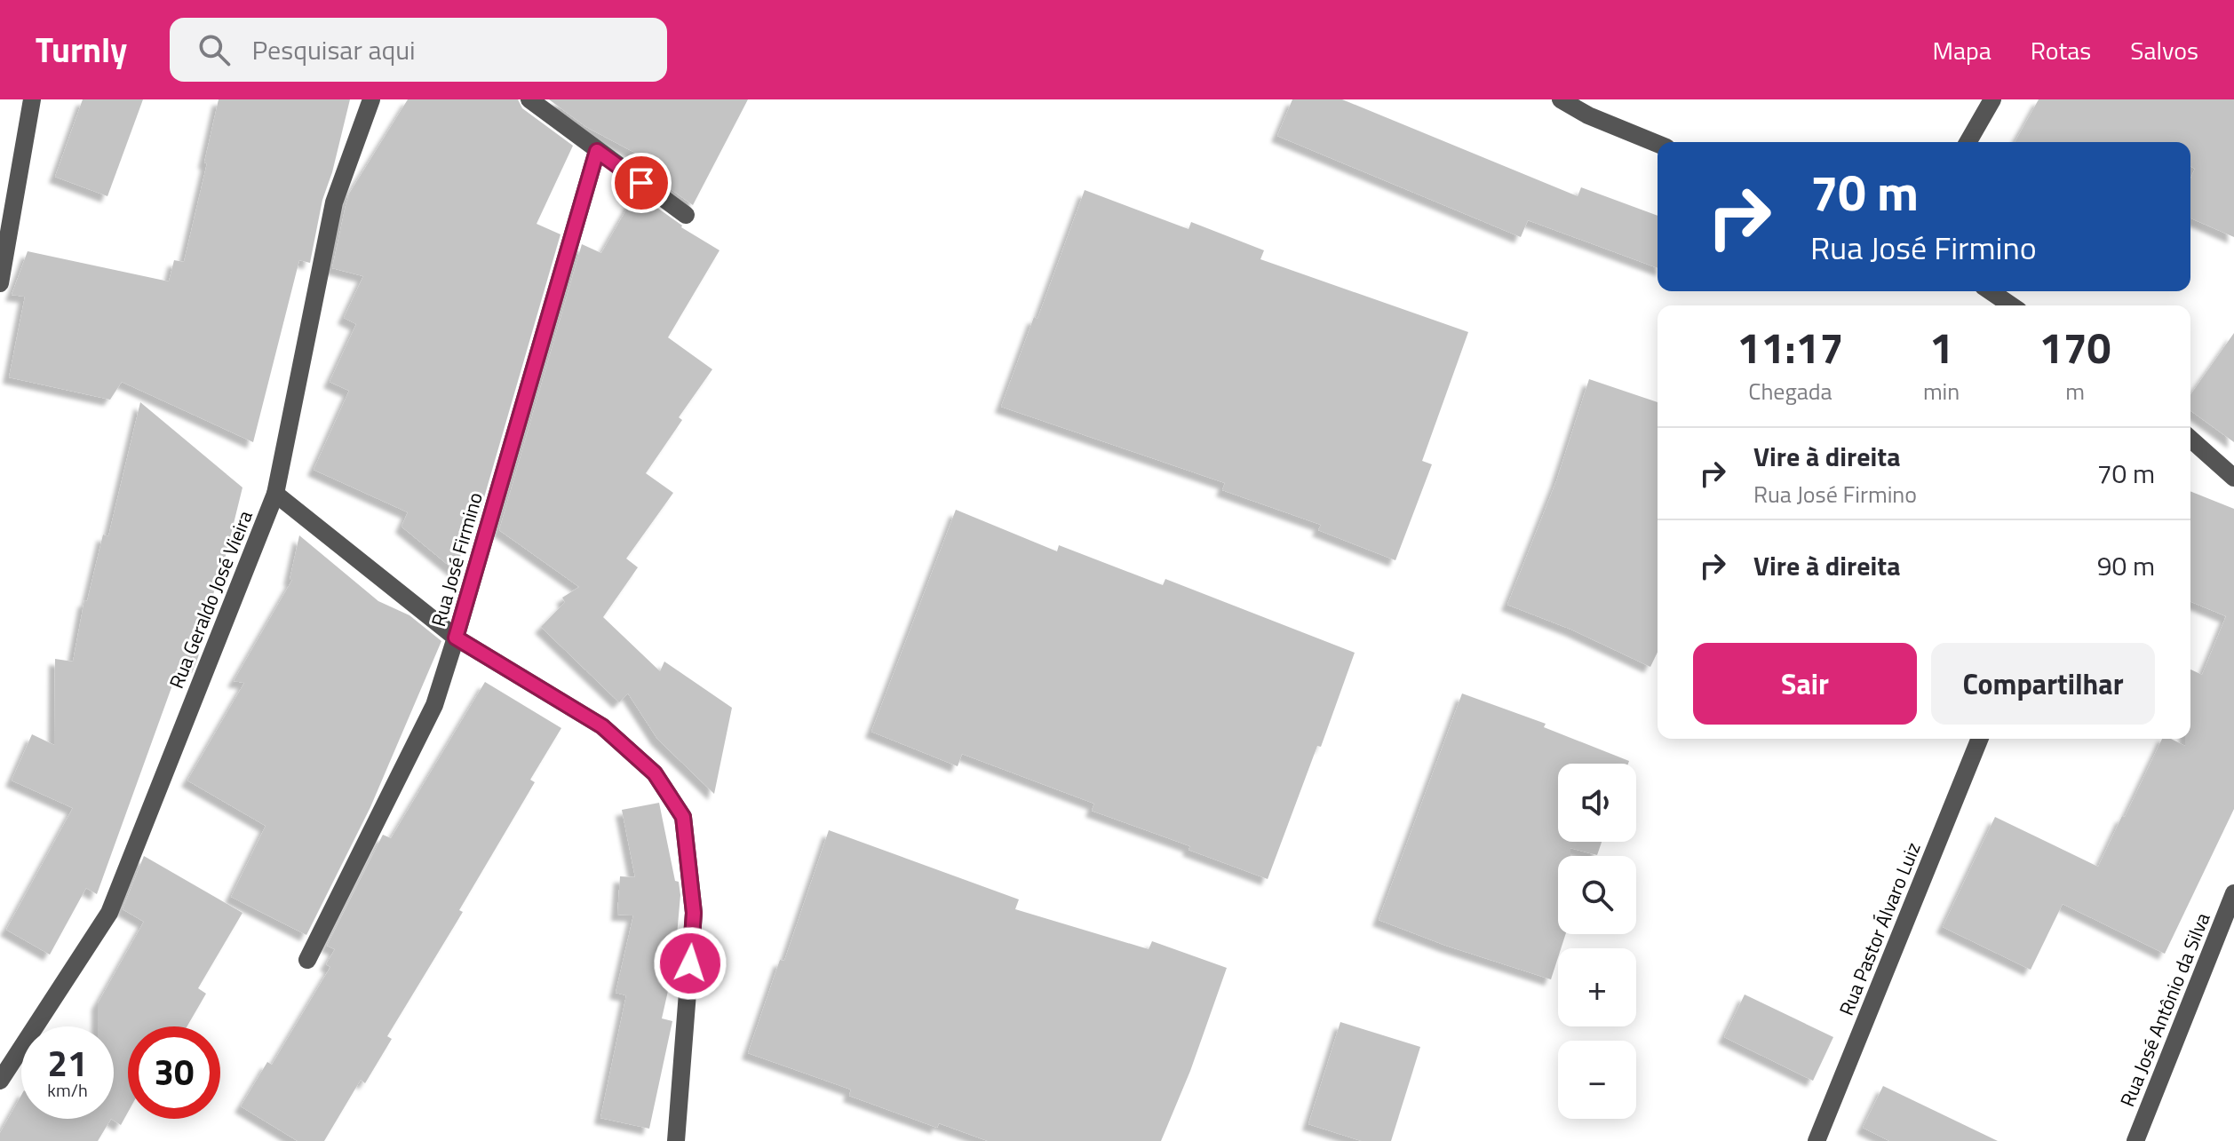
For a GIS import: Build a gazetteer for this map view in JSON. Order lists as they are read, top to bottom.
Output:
{
  "streets": {
    "street": [
      "Rua José Firmino",
      "Rua Geraldo José Vieira",
      "Rua Pastor Álvaro Luiz",
      "Rua José Antônio da Silva"
    ]
  },
  "page": {
    "header": "Turnly",
    "search": "Pesquisar aqui",
    "nav": ["Mapa", "Rotas", "Salvos"],
    "turn": ["70 m", "Rua José Firmino"],
    "eta": [
      "11:17",
      "Chegada",
      "1",
      "min",
      "170",
      "m"
    ],
    "list": [
      {
        "name": "Vire à direita",
        "note": "Rua José Firmino",
        "value": "70 m"
      },
      {
        "name": "Vire à direita",
        "value": "90 m"
      }
    ],
    "buttons": ["Sair", "Compartilhar"],
    "map_buttons": ["+", "−"],
    "speed": "21 km/h",
    "limit": "30"
  }
}
